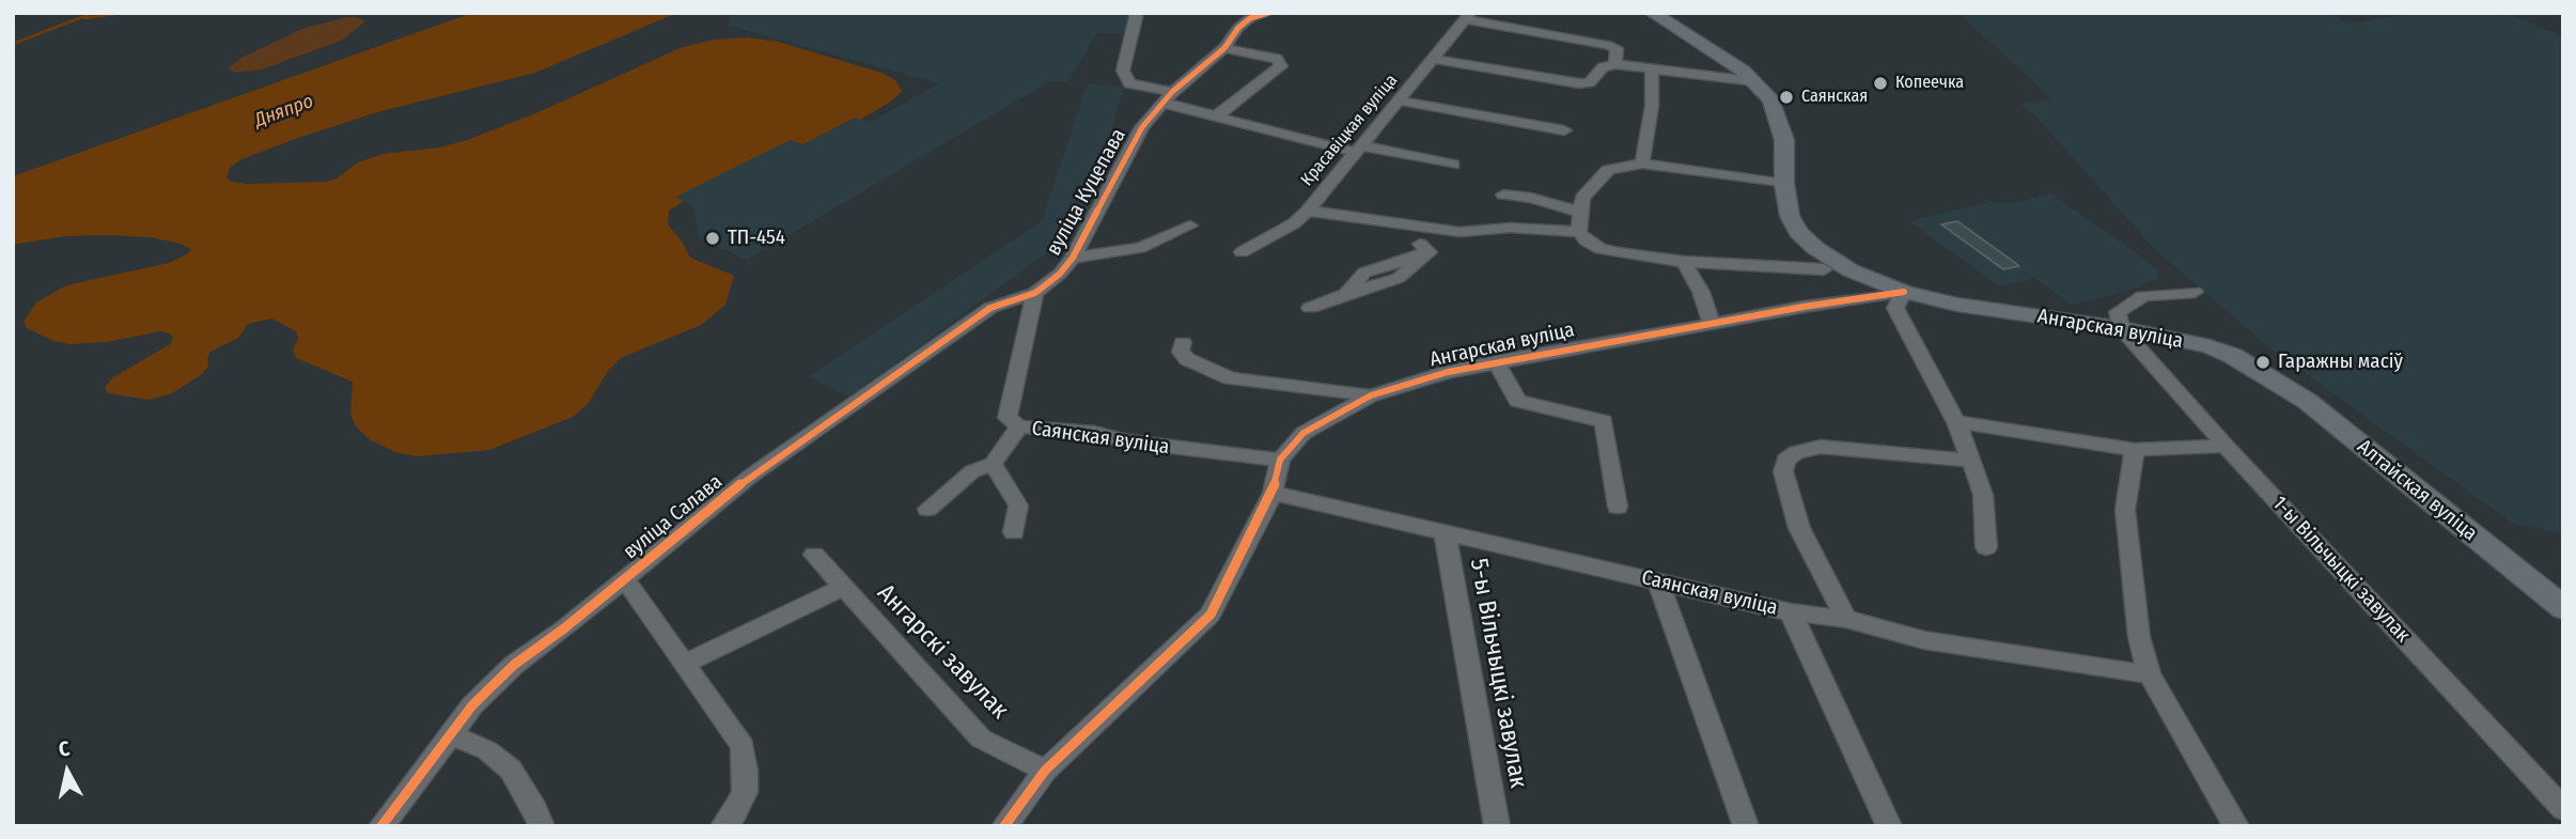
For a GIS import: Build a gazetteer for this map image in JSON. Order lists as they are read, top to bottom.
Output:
{
  "streets": {
    "main road": ["Ангарская вуліца", "Алтайская вуліца"],
    "street": [
      "Красавіцкая вуліца",
      "вуліца Куцепава",
      "Саянская вуліца",
      "вуліца Салава",
      "1-ы Вільчыцкі завулак",
      "Ангарскі завулак",
      "5-ы Вільчыцкі завулак"
    ]
  },
  "crossings": [
    ["вуліца Куцепава", "Саянская вуліца"],
    ["вуліца Куцепава", "вуліца Салава"],
    ["Ангарская вуліца", "Саянская вуліца"],
    ["Ангарская вуліца", "Алтайская вуліца"],
    ["Ангарская вуліца", "1-ы Вільчыцкі завулак"],
    ["Ангарская вуліца", "Ангарскі завулак"],
    ["Саянская вуліца", "вуліца Салава"],
    ["Саянская вуліца", "5-ы Вільчыцкі завулак"]
  ],
  "water": ["Дняпро"],
  "places": [
    "Копеечка",
    "Саянская",
    "ТП-454",
    "Гаражны масіў"
  ],
  "north": "top"
}
